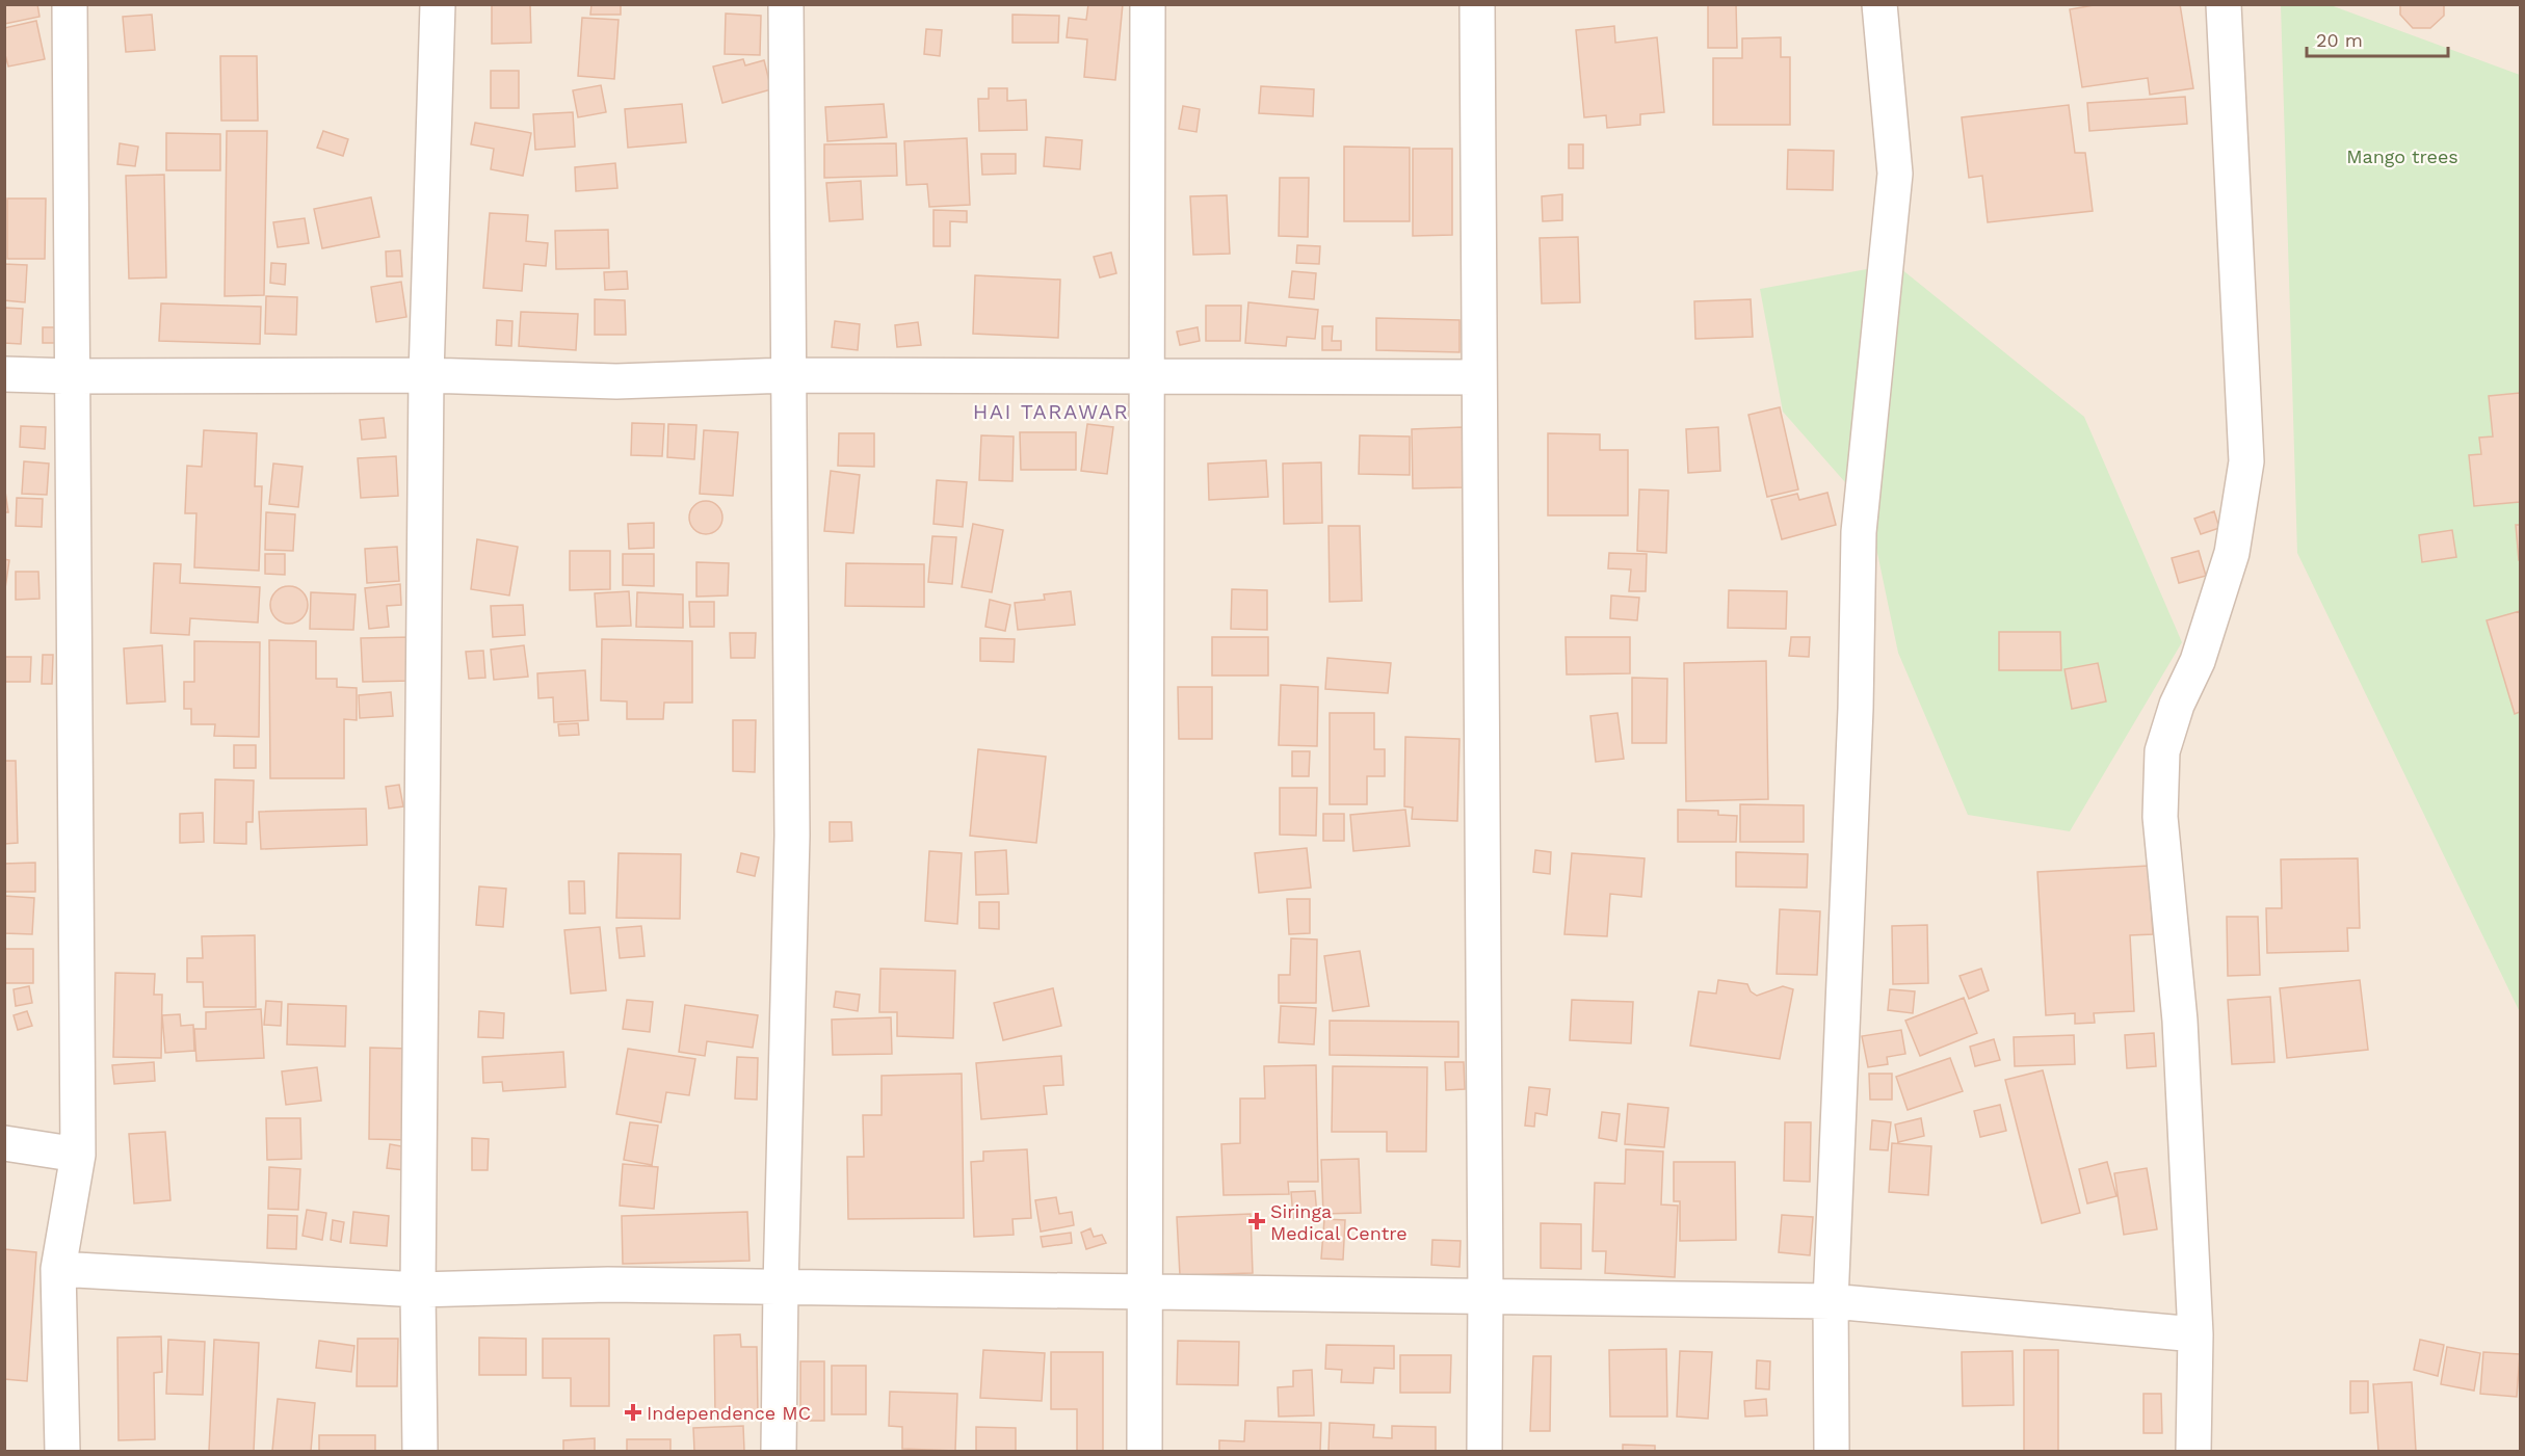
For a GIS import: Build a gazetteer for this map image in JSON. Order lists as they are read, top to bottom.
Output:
{
  "districts": ["HAI TARAWAR"],
  "parks": ["Mango trees"],
  "places": {
    "health": ["Siringa Medical Centre", "Independence MC"]
  },
  "scale_bar": "20 m"
}
